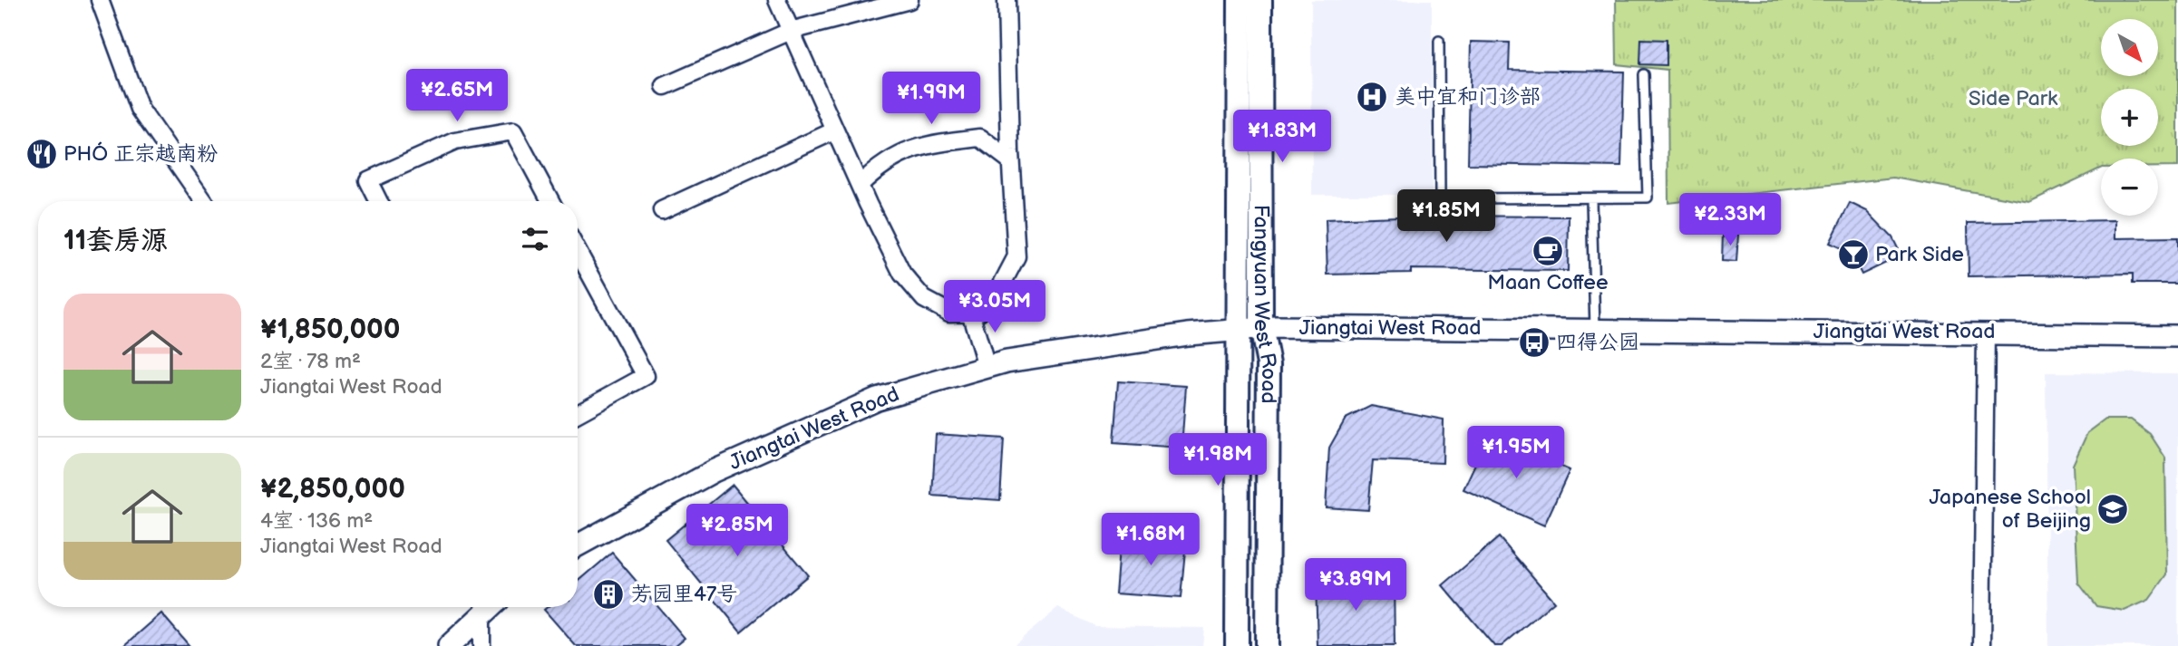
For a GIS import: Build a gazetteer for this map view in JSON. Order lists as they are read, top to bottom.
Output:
{
  "streets": {
    "main road": ["Fangyuan West Road"],
    "street": ["Jiangtai West Road"]
  },
  "crossings": [
    ["Fangyuan West Road", "Jiangtai West Road"]
  ],
  "parks": ["Side Park"],
  "places": {
    "hospital": ["美中宜和门诊部"],
    "restaurant": ["PHÓ 正宗越南粉"],
    "cafe": ["Maan Coffee"],
    "bar": ["Park Side"],
    "bus stop": ["四得公园"],
    "school or university": ["Japanese School of Beijing"],
    "building": ["芳园里47号"]
  },
  "north": "bottom right",
  "page": {
    "map_buttons": ["+", "−"],
    "price": [
      "¥2.65M",
      "¥1.99M",
      "¥1.83M",
      "¥1.85M",
      "¥2.33M",
      "¥3.05M",
      "¥1.95M",
      "¥1.98M",
      "¥2.85M",
      "¥1.68M",
      "¥3.89M"
    ],
    "heading": "11套房源",
    "list": [
      {
        "name": "¥1,850,000",
        "note": "2室 · 78 m² · Jiangtai West Road"
      },
      {
        "name": "¥2,850,000",
        "note": "4室 · 136 m² · Jiangtai West Road"
      }
    ]
  }
}
